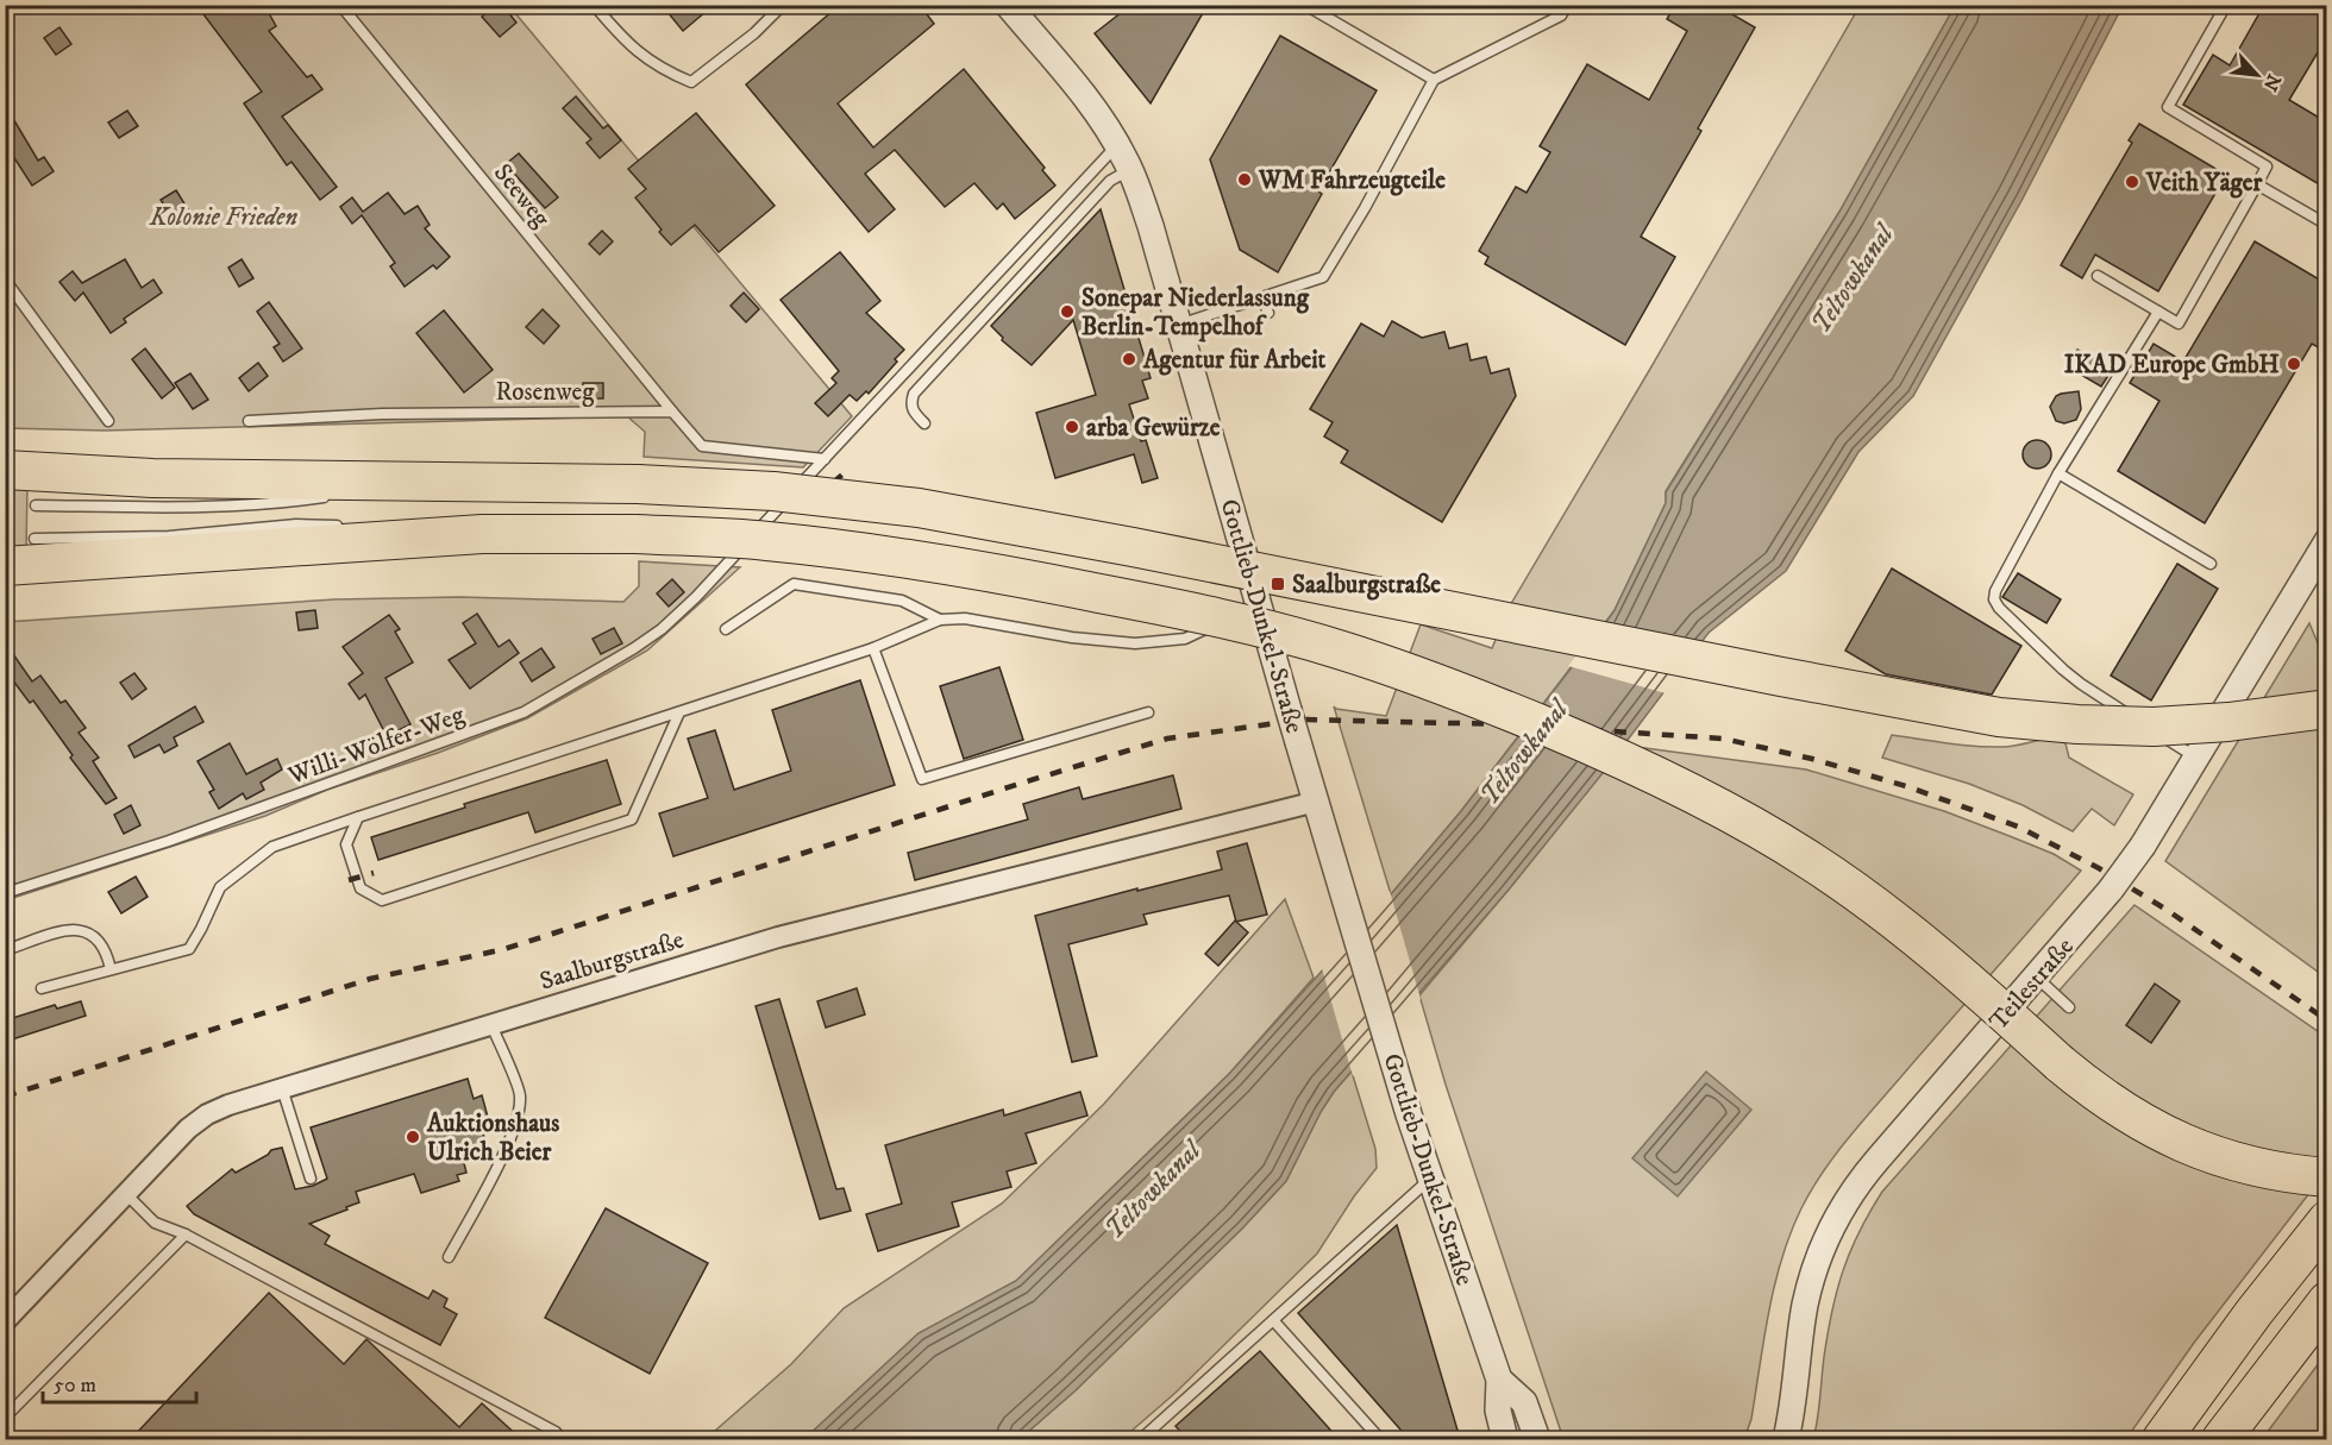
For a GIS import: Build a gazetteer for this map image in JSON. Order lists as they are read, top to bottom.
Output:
{
  "streets": {
    "street": ["Gottlieb-Dunkel-Straße", "Saalburgstraße", "Teilestraße"],
    "lane": ["Seeweg", "Rosenweg", "Willi-Wölfer-Weg"]
  },
  "crossings": [
    ["Seeweg", "Rosenweg"],
    ["Gottlieb-Dunkel-Straße", "Willi-Wölfer-Weg"],
    ["Gottlieb-Dunkel-Straße", "Saalburgstraße"]
  ],
  "water": ["Teltowkanal"],
  "parks": ["Kolonie Frieden"],
  "places": {
    "other": [
      "WM Fahrzeugteile",
      "Veith Yäger",
      "Sonepar Niederlassung Berlin-Tempelhof",
      "Agentur für Arbeit",
      "IKAD Europe GmbH",
      "arba Gewürze",
      "Auktionshaus Ulrich Beier"
    ],
    "transit": ["Saalburgstraße"]
  },
  "scale_bar": "50 m",
  "north": "bottom right"
}
